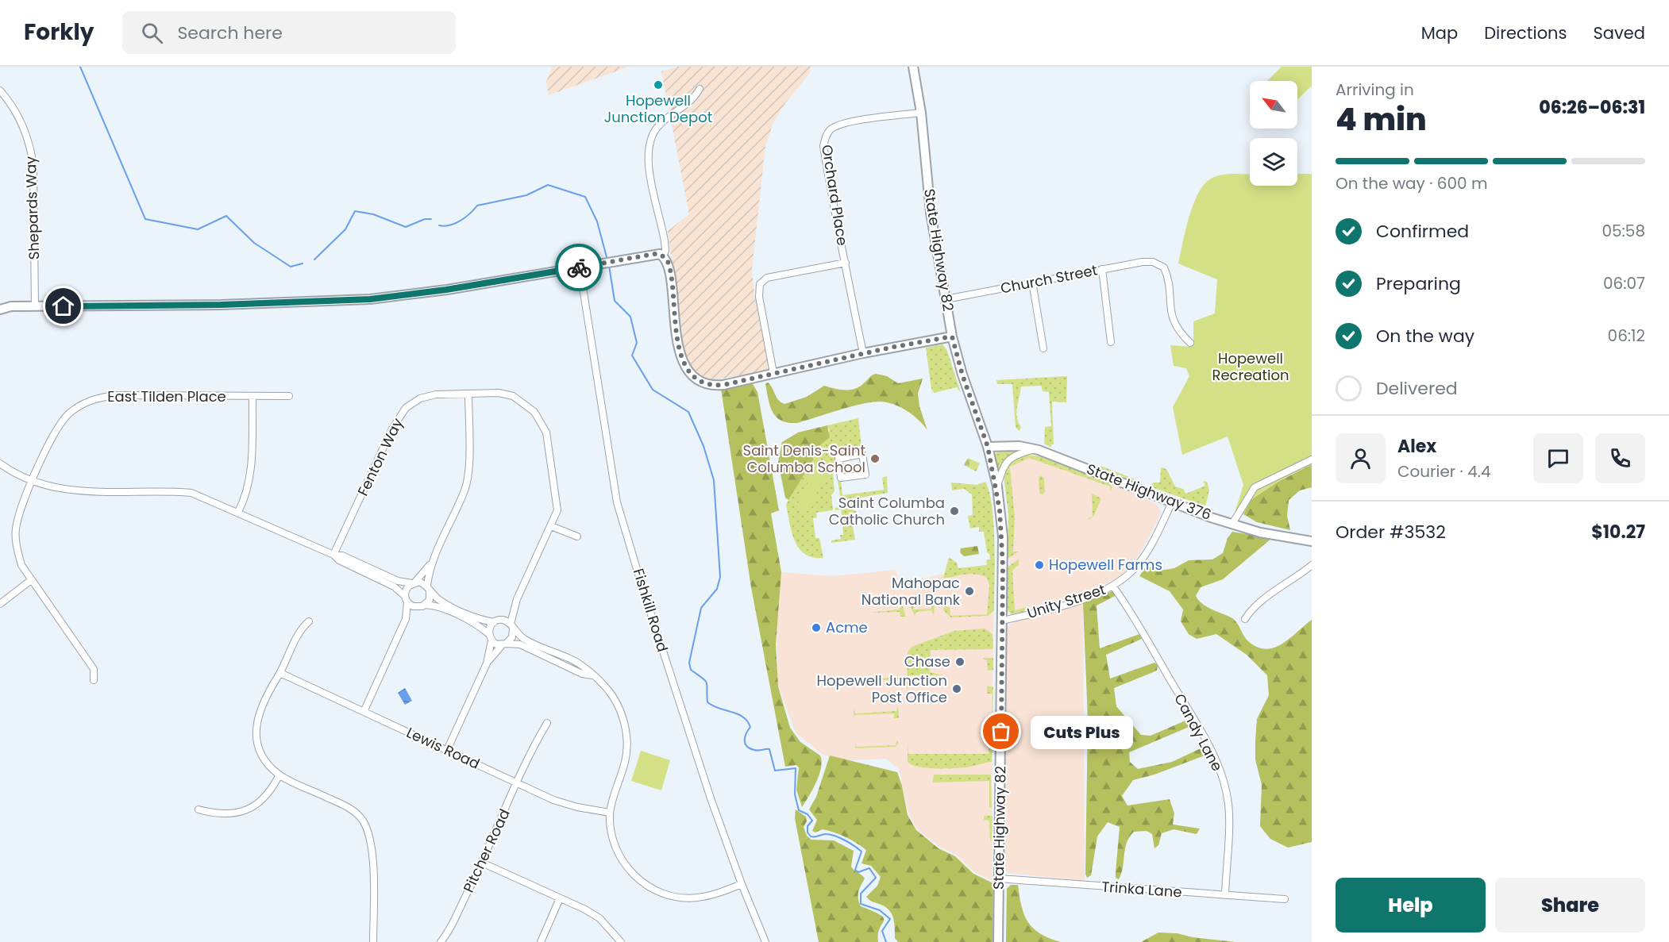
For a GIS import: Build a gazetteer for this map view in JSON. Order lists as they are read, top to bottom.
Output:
{
  "streets": {
    "main road": ["State Highway 82", "State Highway 376"],
    "street": [
      "Orchard Place",
      "Shepards Way",
      "Church Street",
      "East Tilden Place",
      "Fenton Way",
      "Unity Street",
      "Fishkill Road",
      "Candy Lane",
      "Lewis Road",
      "Pitcher Road",
      "Trinka Lane"
    ]
  },
  "crossings": [
    ["Orchard Place", "State Highway 82"],
    ["State Highway 82", "Church Street"],
    ["State Highway 82", "State Highway 376"],
    ["State Highway 82", "Unity Street"],
    ["State Highway 82", "Trinka Lane"],
    ["State Highway 376", "Unity Street"],
    ["Unity Street", "Candy Lane"],
    ["Candy Lane", "Trinka Lane"],
    ["Lewis Road", "Pitcher Road"]
  ],
  "parks": ["Hopewell Recreation"],
  "places": [
    "Hopewell Junction Depot",
    "Saint Denis-Saint Columba School",
    "Saint Columba Catholic Church",
    "Hopewell Farms",
    "Mahopac National Bank",
    "Acme",
    "Chase",
    "Hopewell Junction Post Office",
    "Cuts Plus"
  ],
  "north": "top left",
  "page": {
    "header": "Forkly",
    "search": "Search here",
    "nav": ["Map", "Directions", "Saved"],
    "heading": ["4 min", "Arriving in", "06:26–06:31"],
    "panel": [
      "Alex",
      "Courier · 4.4",
      "Order #3532",
      "$10.27"
    ],
    "bar": "On the way · 600 m",
    "list": [
      ["Confirmed", "05:58"],
      ["Preparing", "06:07"],
      ["On the way", "06:12"],
      "Delivered"
    ],
    "bubble": "Cuts Plus",
    "buttons": ["Help", "Share"]
  }
}
